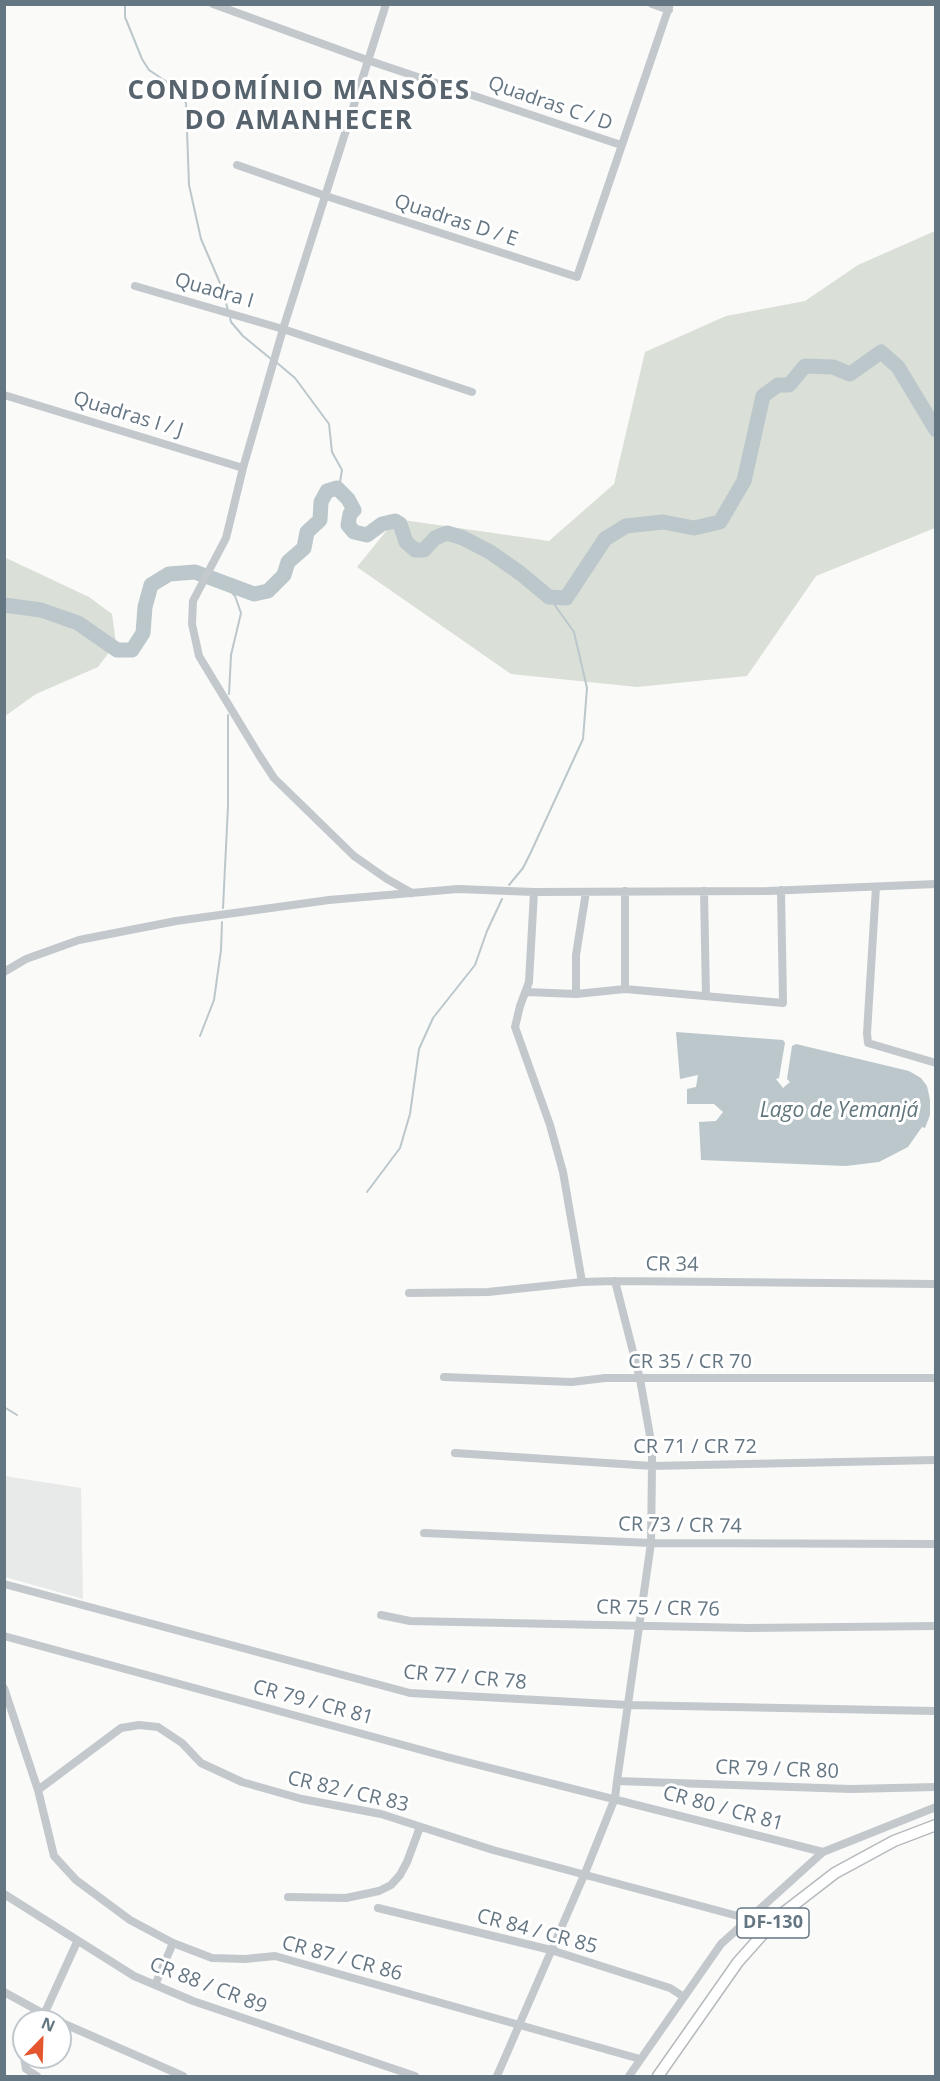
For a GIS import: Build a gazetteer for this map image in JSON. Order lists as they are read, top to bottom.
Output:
{
  "streets": {
    "main road": ["DF-130"],
    "street": [
      "Quadras C / D",
      "Quadras D / E",
      "Quadra I",
      "Quadras I / J",
      "CR 34",
      "CR 35 / CR 70",
      "CR 71 / CR 72",
      "CR 73 / CR 74",
      "CR 75 / CR 76",
      "CR 77 / CR 78",
      "CR 79 / CR 81",
      "CR 79 / CR 80",
      "CR 82 / CR 83",
      "CR 80 / CR 81",
      "CR 84 / CR 85",
      "CR 87 / CR 86",
      "CR 88 / CR 89"
    ]
  },
  "crossings": [
    ["Quadras C / D", "Quadras D / E"],
    ["CR 79 / CR 81", "CR 80 / CR 81"],
    ["CR 82 / CR 83", "CR 87 / CR 86"]
  ],
  "districts": ["CONDOMÍNIO MANSÕES DO AMANHECER"],
  "water": ["Lago de Yemanjá"],
  "north": "top right"
}
